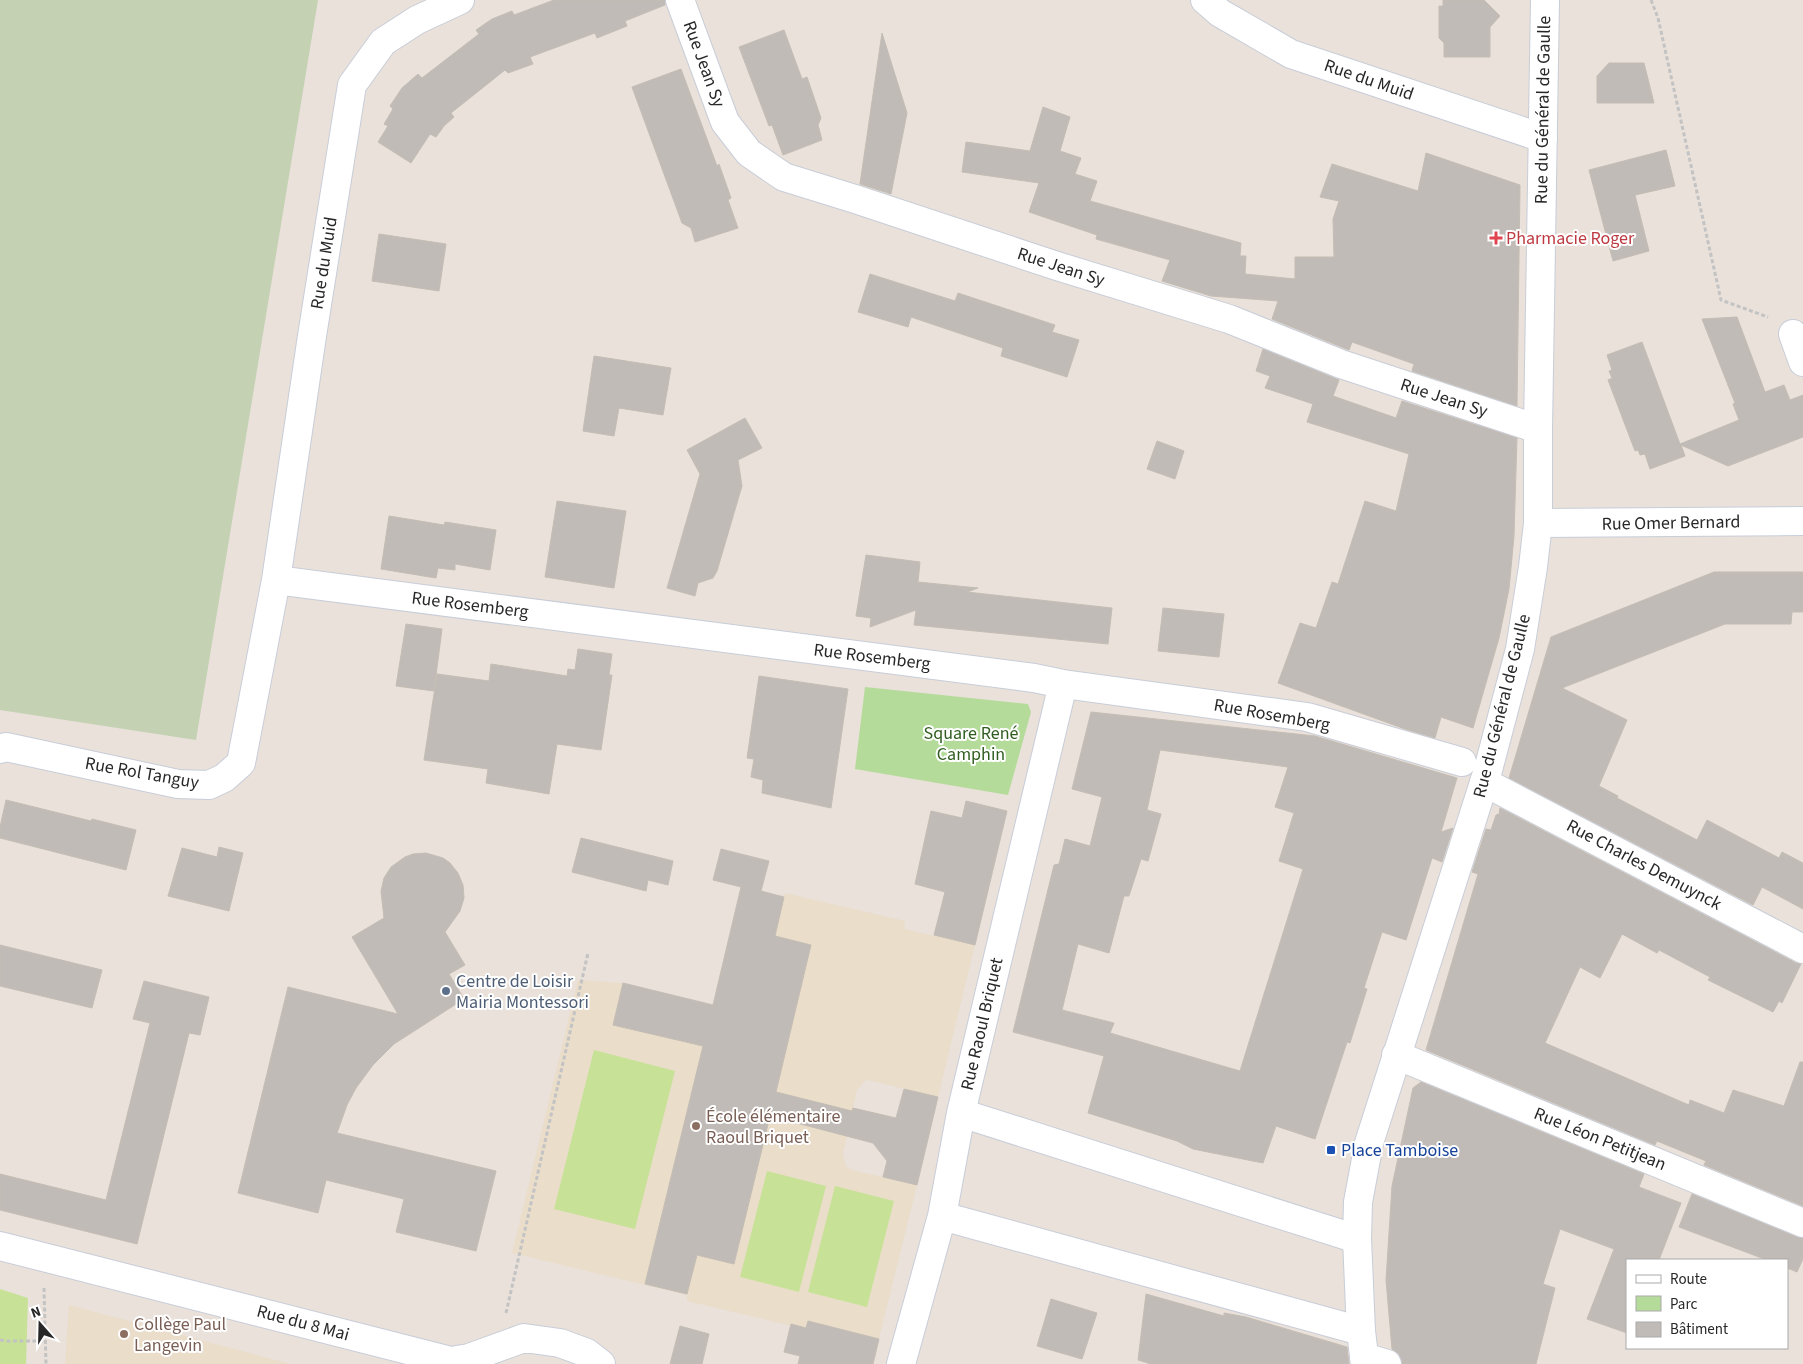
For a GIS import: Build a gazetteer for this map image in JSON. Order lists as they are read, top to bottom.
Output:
{
  "streets": {
    "street": [
      "Rue Jean Sy",
      "Rue du Muid",
      "Rue du Général de Gaulle",
      "Rue Omer Bernard",
      "Rue Rosemberg",
      "Rue Rol Tanguy",
      "Rue Charles Demuynck",
      "Rue Raoul Briquet",
      "Rue Léon Petitjean",
      "Rue du 8 Mai"
    ]
  },
  "crossings": [
    ["Rue Jean Sy", "Rue du Général de Gaulle"],
    ["Rue du Muid", "Rue du Général de Gaulle"],
    ["Rue du Muid", "Rue Rosemberg"],
    ["Rue du Muid", "Rue Rol Tanguy"],
    ["Rue du Général de Gaulle", "Rue Omer Bernard"],
    ["Rue du Général de Gaulle", "Rue Charles Demuynck"],
    ["Rue du Général de Gaulle", "Rue Léon Petitjean"],
    ["Rue Rosemberg", "Rue Rol Tanguy"],
    ["Rue Rosemberg", "Rue Raoul Briquet"]
  ],
  "parks": ["Square René Camphin"],
  "places": {
    "health": ["Pharmacie Roger"],
    "other": ["Centre de Loisir Mairia Montessori", "École élémentaire Raoul Briquet", "Collège Paul Langevin"],
    "transit": ["Place Tamboise"]
  },
  "legend": ["Route", "Parc", "Bâtiment"],
  "north": "top"
}
